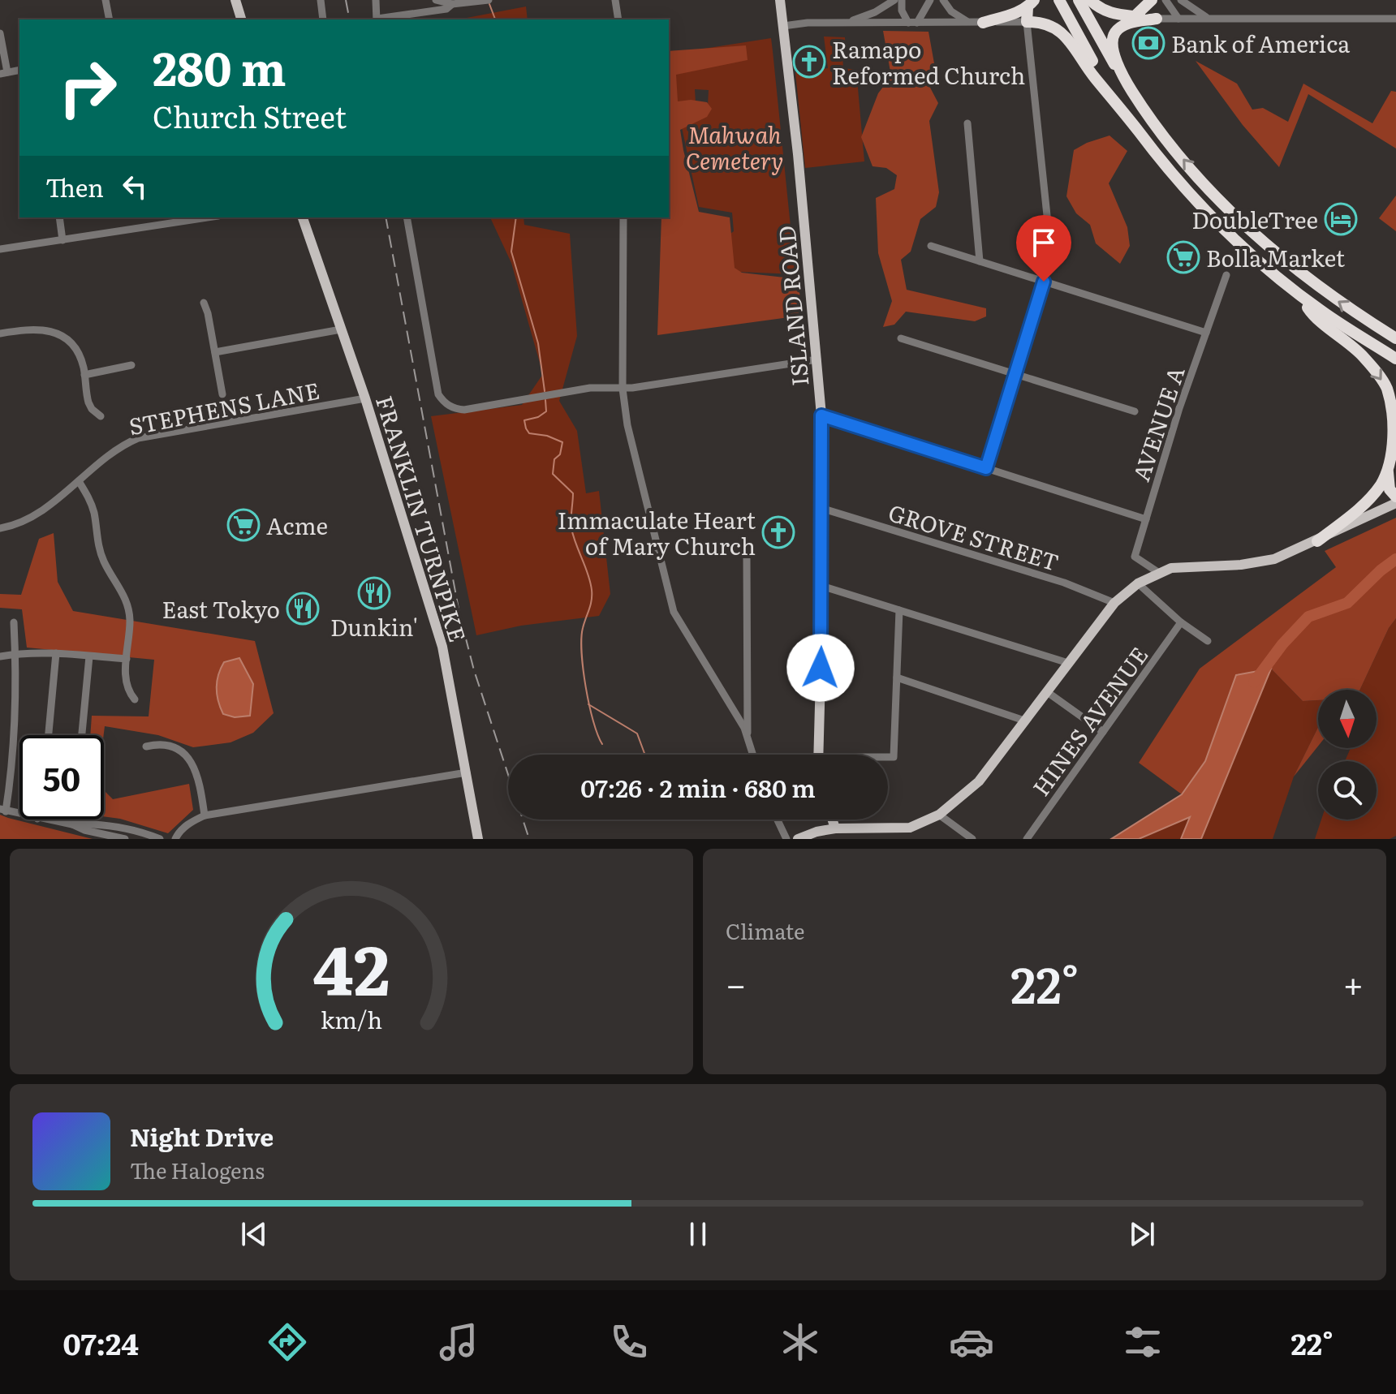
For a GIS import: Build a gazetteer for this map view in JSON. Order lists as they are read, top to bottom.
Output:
{
  "streets": {
    "main road": ["ISLAND ROAD", "FRANKLIN TURNPIKE"],
    "street": [
      "STEPHENS LANE",
      "AVENUE A",
      "GROVE STREET",
      "HINES AVENUE"
    ]
  },
  "crossings": [
    ["ISLAND ROAD", "GROVE STREET"],
    ["STEPHENS LANE", "FRANKLIN TURNPIKE"]
  ],
  "parks": ["Mahwah Cemetery"],
  "places": {
    "bank": ["Bank of America"],
    "church": ["Ramapo Reformed Church", "Immaculate Heart of Mary Church"],
    "hotel": ["DoubleTree"],
    "supermarket": ["Bolla Market", "Acme"],
    "restaurant": ["Dunkin'", "East Tokyo"]
  },
  "north": "bottom",
  "page": {
    "turn": ["280 m", "Church Street"],
    "then": "Then",
    "limit": "50",
    "trip": "07:26 · 2 min · 680 m",
    "tile": "Climate",
    "heat": ["−", "22°", "+"],
    "song": ["Night Drive", "The Halogens"],
    "tabs": ["07:24", "22°"],
    "gauge": ["42", "km/h"]
  }
}
